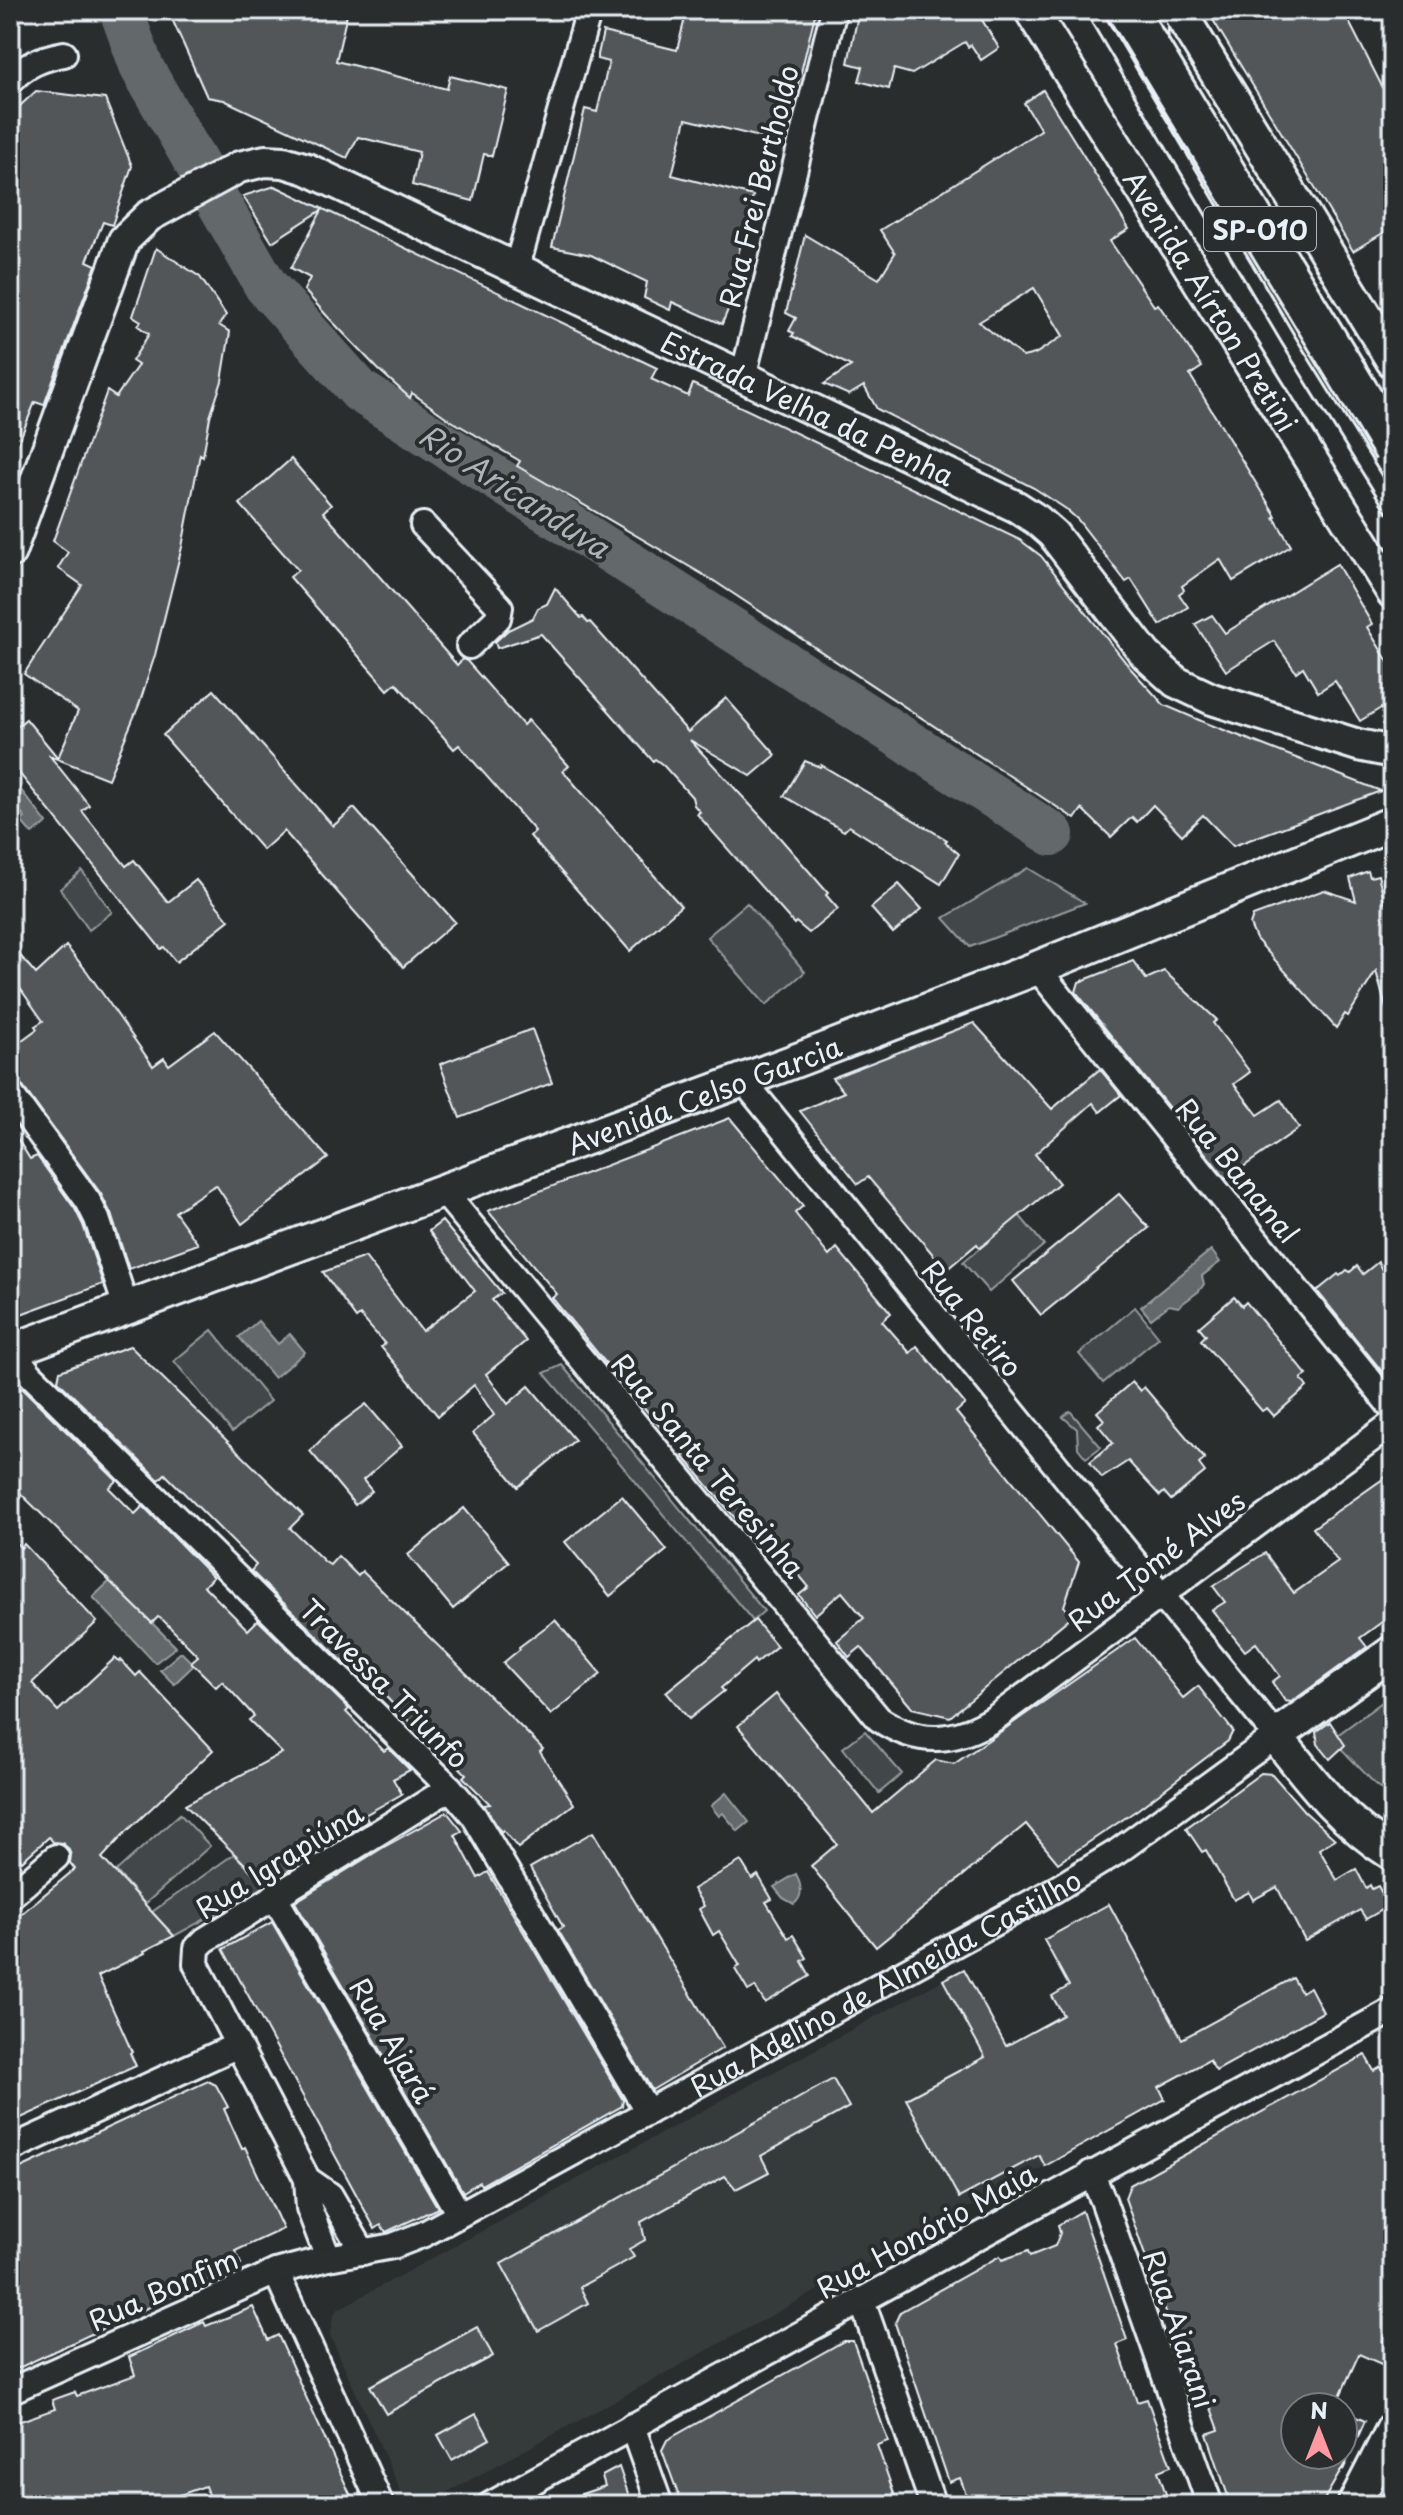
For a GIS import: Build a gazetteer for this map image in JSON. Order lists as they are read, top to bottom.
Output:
{
  "streets": {
    "highway": ["SP-010"],
    "main road": ["Avenida Aírton Pretini", "Avenida Celso Garcia", "Rua Adelino de Almeida Castilho"],
    "street": [
      "Rua Frei Bertholdo",
      "Estrada Velha da Penha",
      "Rua Bananal",
      "Rua Retiro",
      "Rua Santa Teresinha",
      "Rua Tomé Alves",
      "Travessa Triunfo",
      "Rua Igrapiúna",
      "Rua Ajará",
      "Rua Honório Maia",
      "Rua Bonfim",
      "Rua Aiarani"
    ]
  },
  "crossings": [
    ["Rua Frei Bertholdo", "Estrada Velha da Penha"],
    ["Avenida Celso Garcia", "Rua Bananal"],
    ["Avenida Celso Garcia", "Rua Retiro"],
    ["Avenida Celso Garcia", "Rua Santa Teresinha"],
    ["Avenida Celso Garcia", "Travessa Triunfo"],
    ["Rua Retiro", "Rua Tomé Alves"],
    ["Rua Retiro", "Rua Adelino de Almeida Castilho"],
    ["Rua Santa Teresinha", "Rua Tomé Alves"],
    ["Travessa Triunfo", "Rua Igrapiúna"],
    ["Travessa Triunfo", "Rua Adelino de Almeida Castilho"],
    ["Rua Igrapiúna", "Rua Adelino de Almeida Castilho"],
    ["Rua Igrapiúna", "Rua Ajará"],
    ["Rua Igrapiúna", "Rua Bonfim"],
    ["Rua Adelino de Almeida Castilho", "Rua Ajará"],
    ["Rua Adelino de Almeida Castilho", "Rua Bonfim"],
    ["Rua Honório Maia", "Rua Aiarani"]
  ],
  "water": ["Rio Aricanduva"],
  "north": "top"
}
